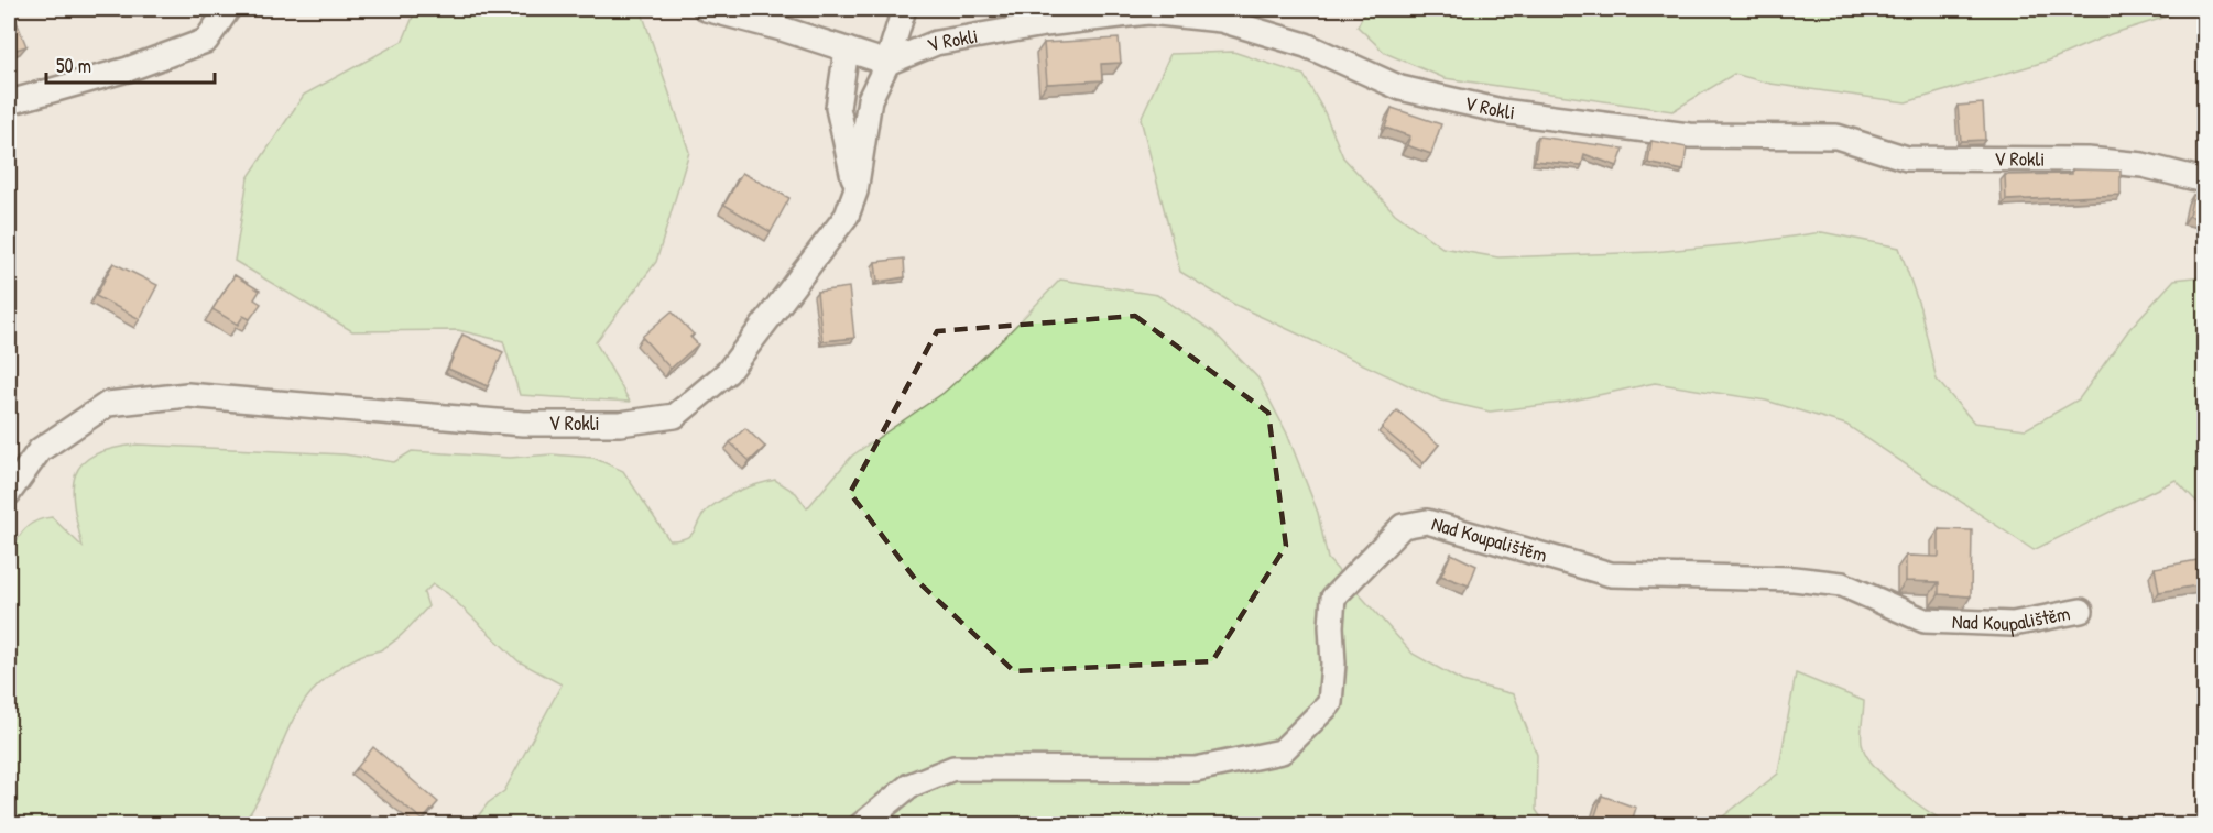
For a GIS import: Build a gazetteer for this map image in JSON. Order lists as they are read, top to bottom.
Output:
{
  "streets": {
    "street": ["V Rokli", "Nad Koupalištěm"]
  },
  "scale_bar": "50 m"
}
